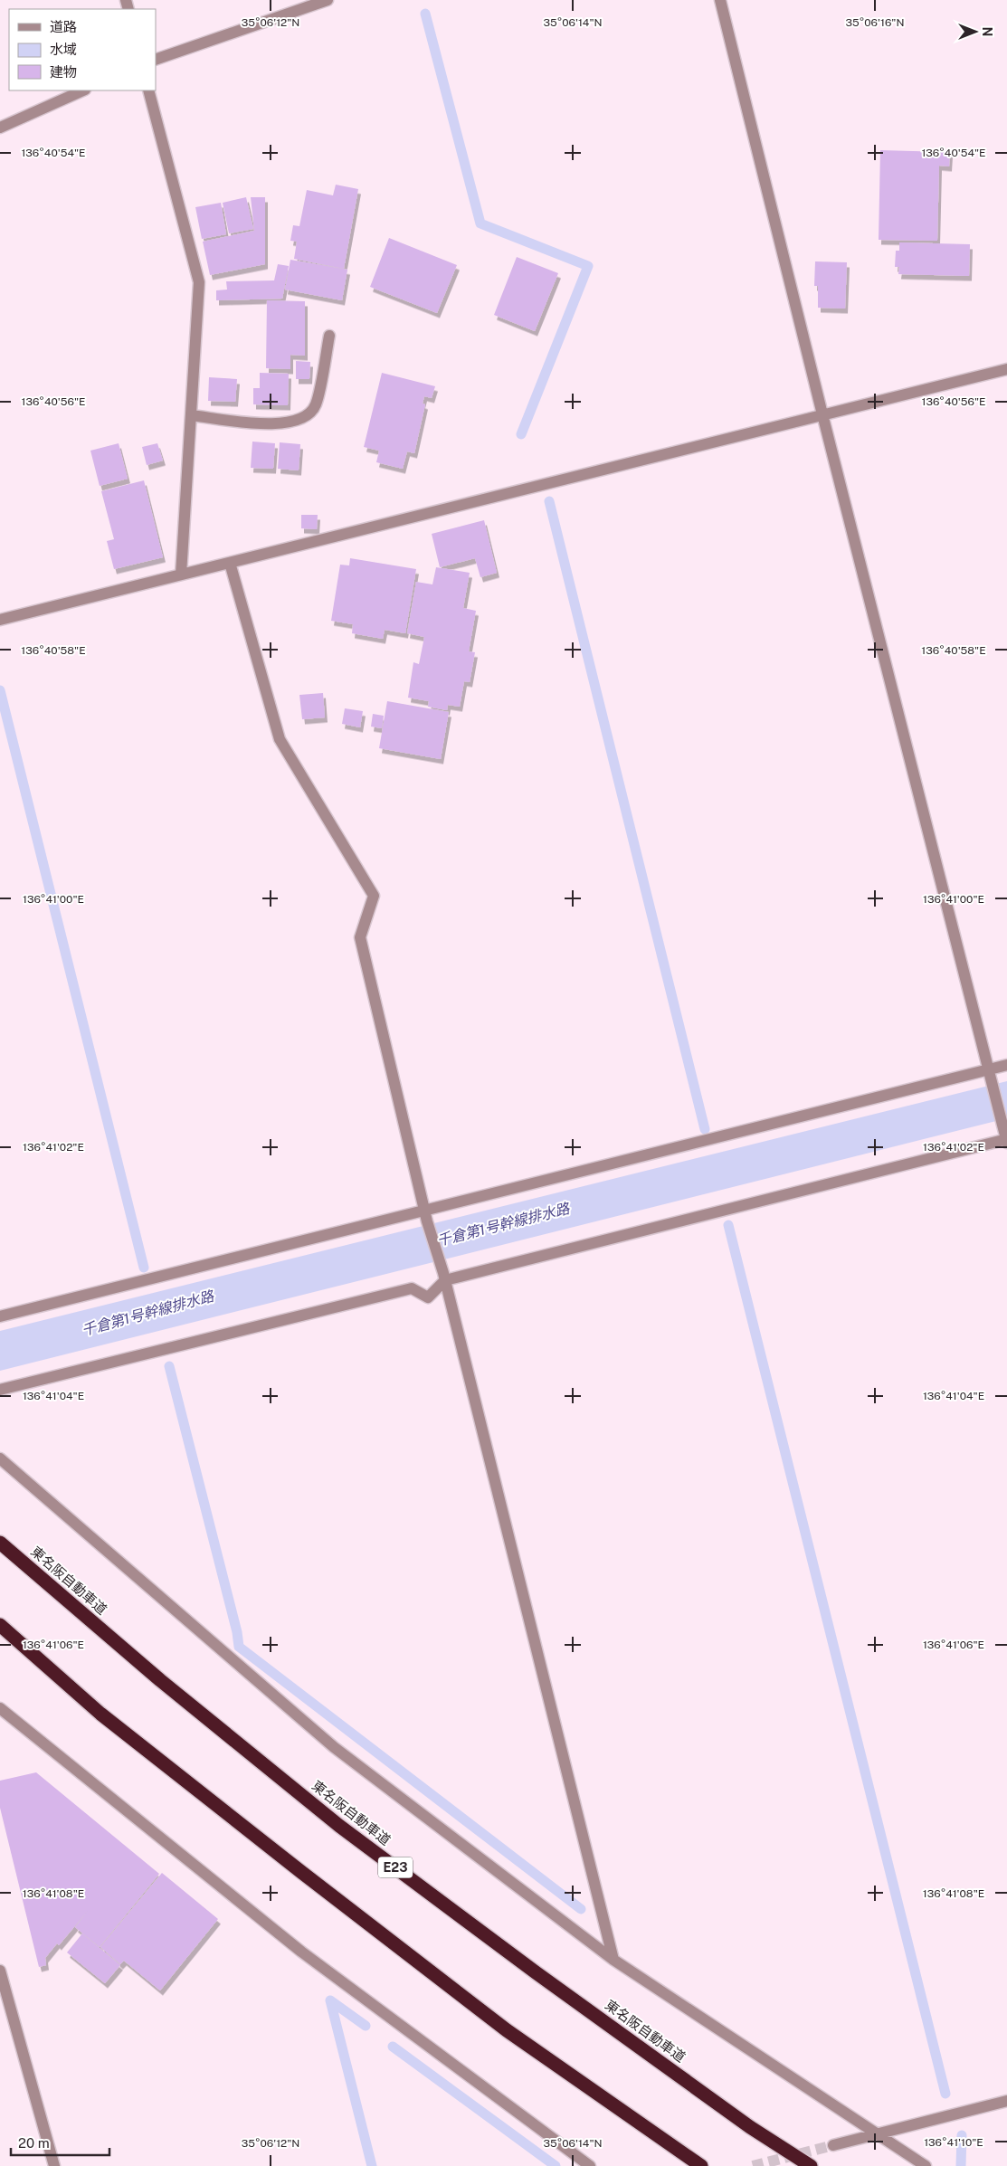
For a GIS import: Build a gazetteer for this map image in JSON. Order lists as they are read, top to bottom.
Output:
{
  "streets": {
    "highway": ["東名阪自動車道", "E23"]
  },
  "water": ["千倉第1号幹線排水路"],
  "legend": ["道路", "水域", "建物"],
  "scale_bar": "20 m",
  "north": "right",
  "coordinates": [
    "35°06'12\"N",
    "35°06'14\"N",
    "35°06'16\"N",
    "136°40'54\"E",
    "136°40'56\"E",
    "136°40'58\"E",
    "136°41'00\"E",
    "136°41'02\"E",
    "136°41'04\"E",
    "136°41'06\"E",
    "136°41'08\"E",
    "136°41'10\"E"
  ]
}
